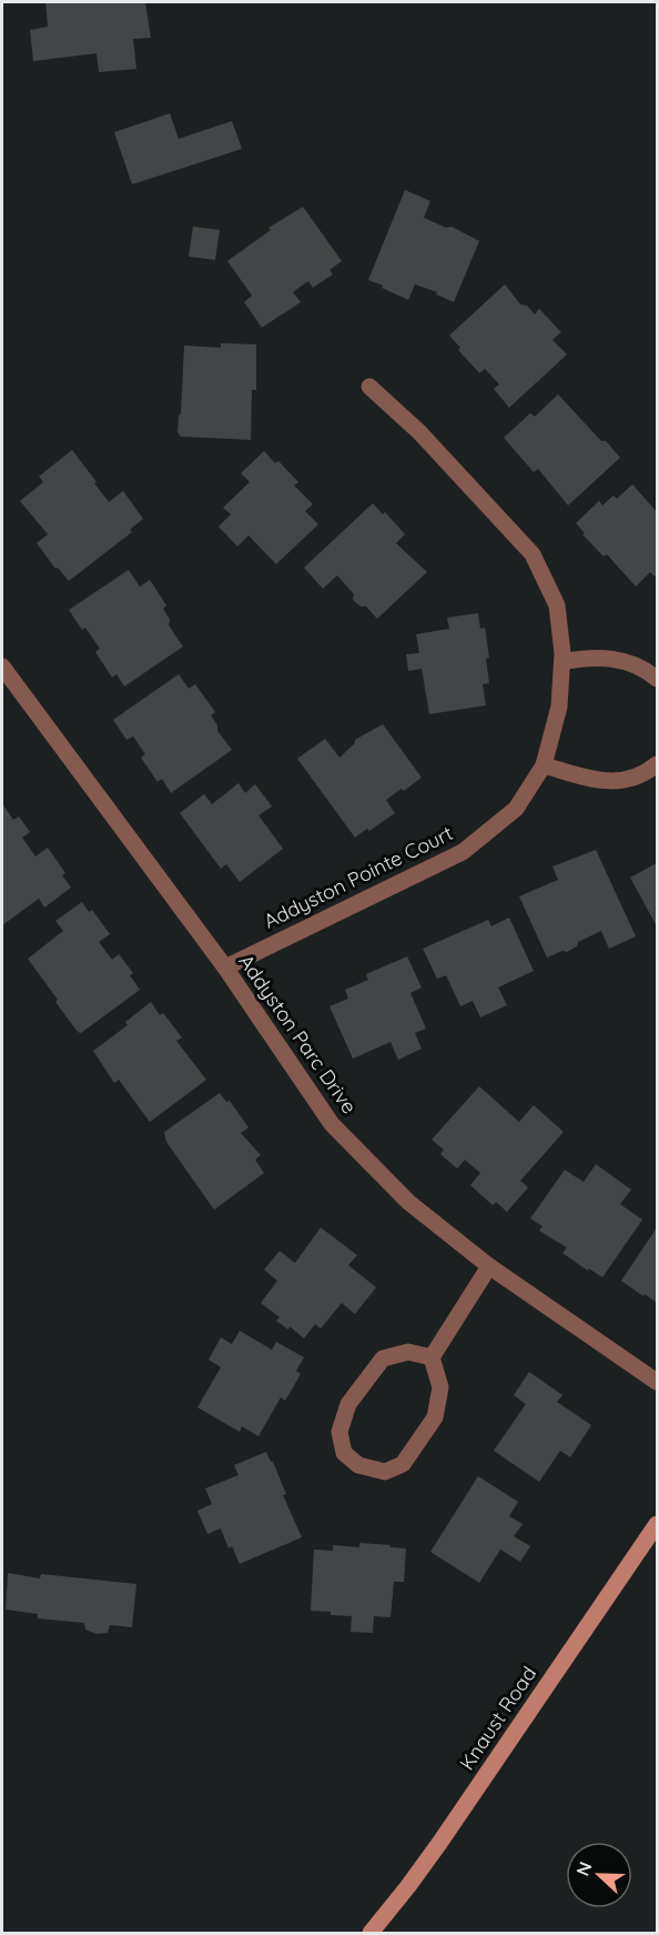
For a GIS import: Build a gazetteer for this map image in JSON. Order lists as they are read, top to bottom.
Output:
{
  "streets": {
    "main road": ["Knaust Road"],
    "street": ["Addyston Pointe Court", "Addyston Parc Drive"]
  },
  "crossings": [
    ["Addyston Pointe Court", "Addyston Parc Drive"]
  ],
  "north": "left"
}
